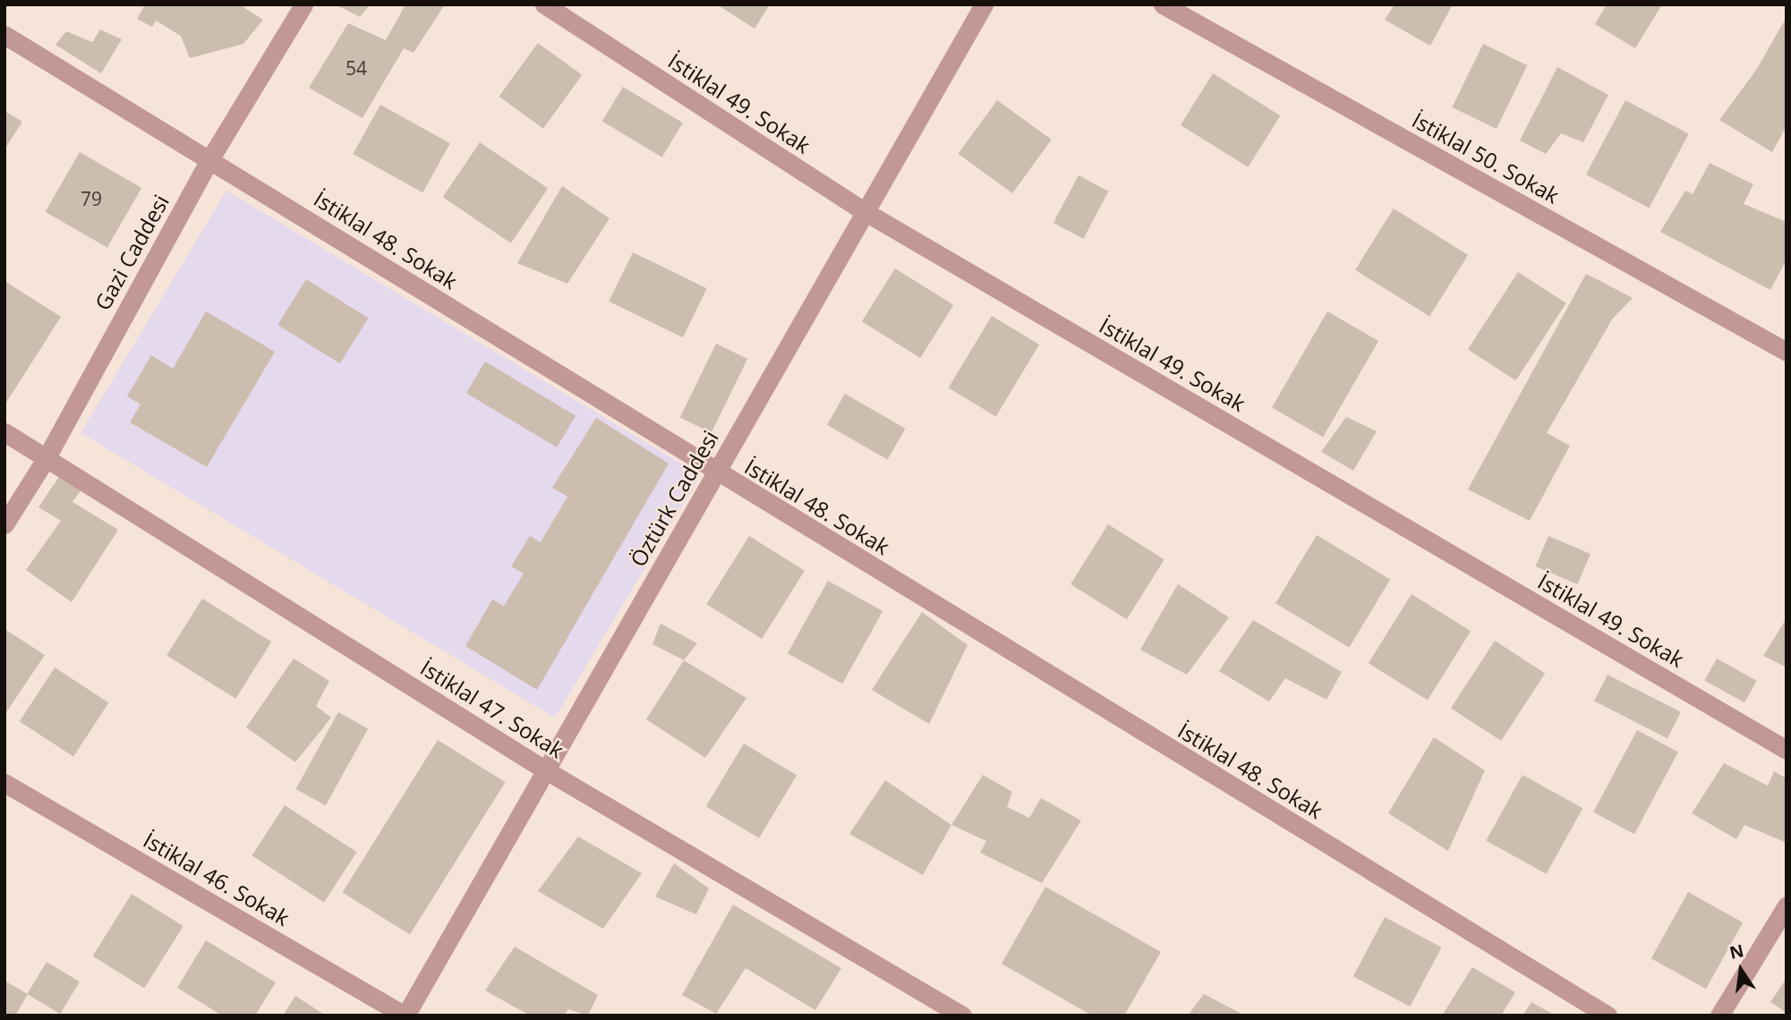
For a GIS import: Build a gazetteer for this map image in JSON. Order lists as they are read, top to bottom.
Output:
{
  "streets": {
    "street": [
      "İstiklal 49. Sokak",
      "İstiklal 50. Sokak",
      "İstiklal 48. Sokak",
      "Gazi Caddesi",
      "Öztürk Caddesi",
      "İstiklal 47. Sokak",
      "İstiklal 46. Sokak"
    ]
  },
  "crossings": [
    ["İstiklal 49. Sokak", "Öztürk Caddesi"],
    ["İstiklal 48. Sokak", "Gazi Caddesi"],
    ["İstiklal 48. Sokak", "Öztürk Caddesi"],
    ["Gazi Caddesi", "İstiklal 47. Sokak"],
    ["Öztürk Caddesi", "İstiklal 47. Sokak"],
    ["Öztürk Caddesi", "İstiklal 46. Sokak"]
  ],
  "house_numbers": ["54", "79"],
  "north": "top"
}
